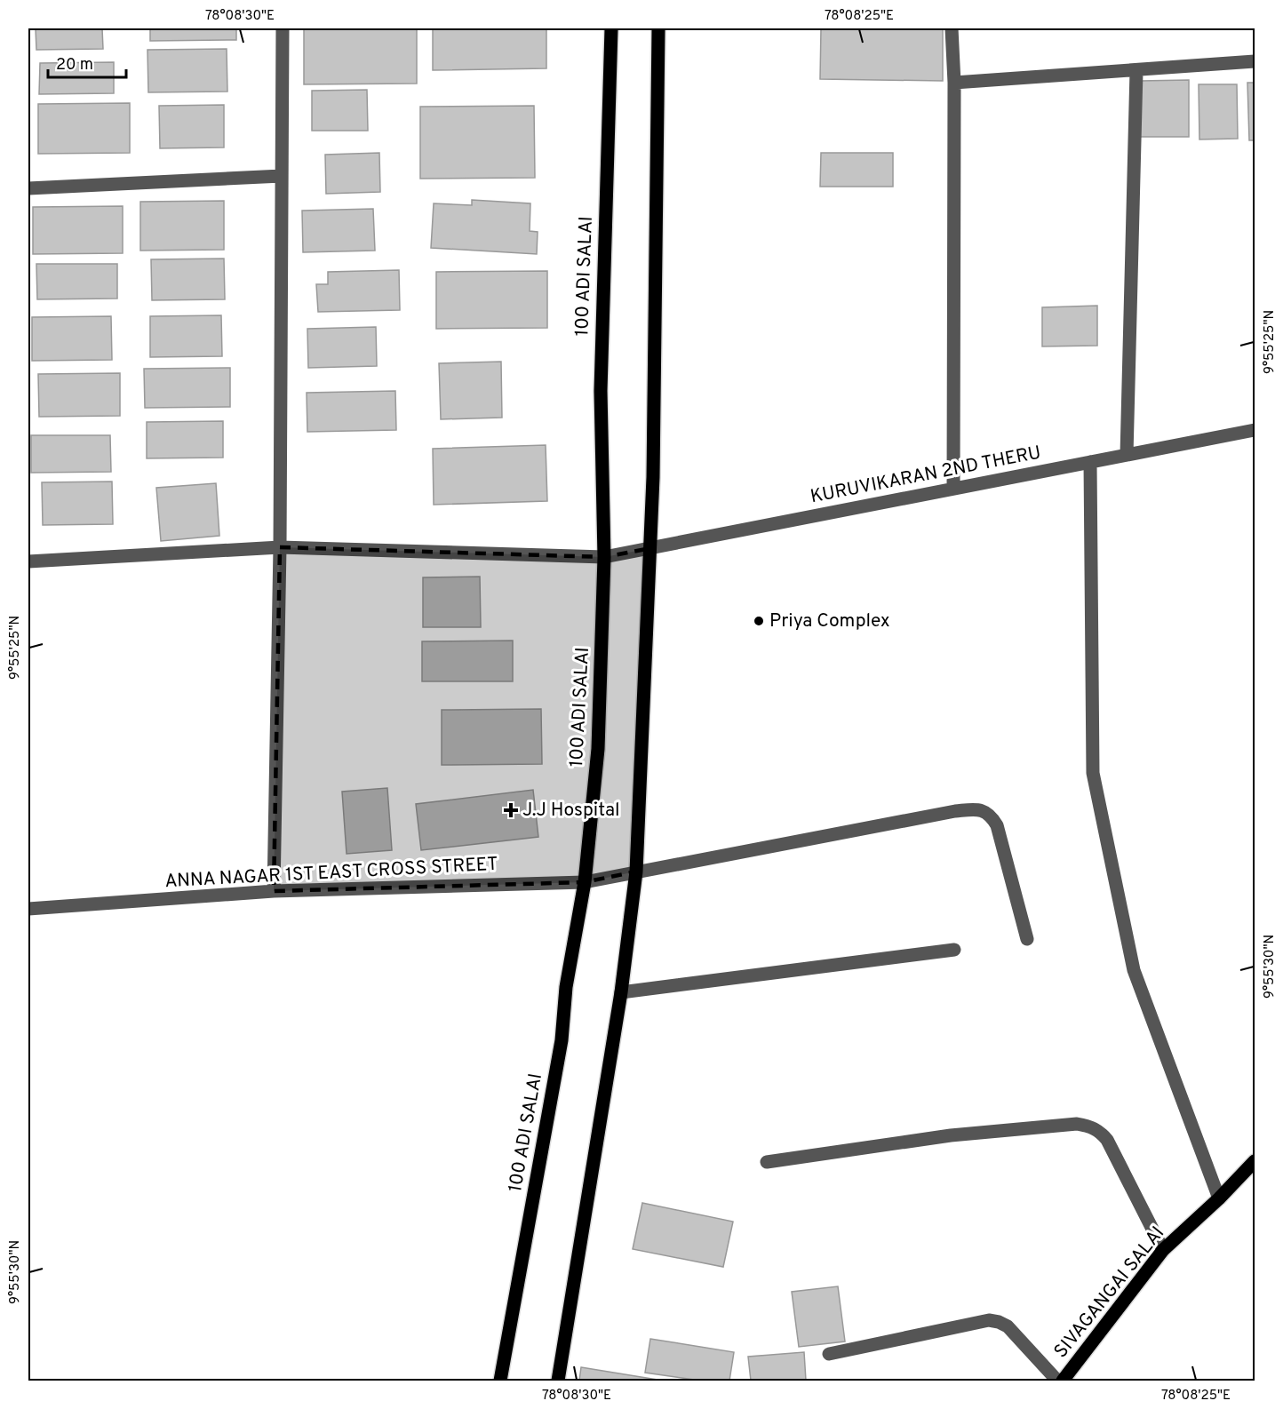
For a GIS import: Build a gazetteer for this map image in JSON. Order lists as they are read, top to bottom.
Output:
{
  "streets": {
    "main road": ["100 ADI SALAI", "SIVAGANGAI SALAI"],
    "street": ["KURUVIKARAN 2ND THERU", "ANNA NAGAR 1ST EAST CROSS STREET"]
  },
  "crossings": [
    ["100 ADI SALAI", "KURUVIKARAN 2ND THERU"],
    ["100 ADI SALAI", "ANNA NAGAR 1ST EAST CROSS STREET"]
  ],
  "places": {
    "other": ["Priya Complex"],
    "health": ["J.J Hospital"]
  },
  "scale_bar": "20 m",
  "coordinates": [
    "78°08'30\"E",
    "78°08'25\"E",
    "9°55'25\"N",
    "9°55'30\"N"
  ]
}
